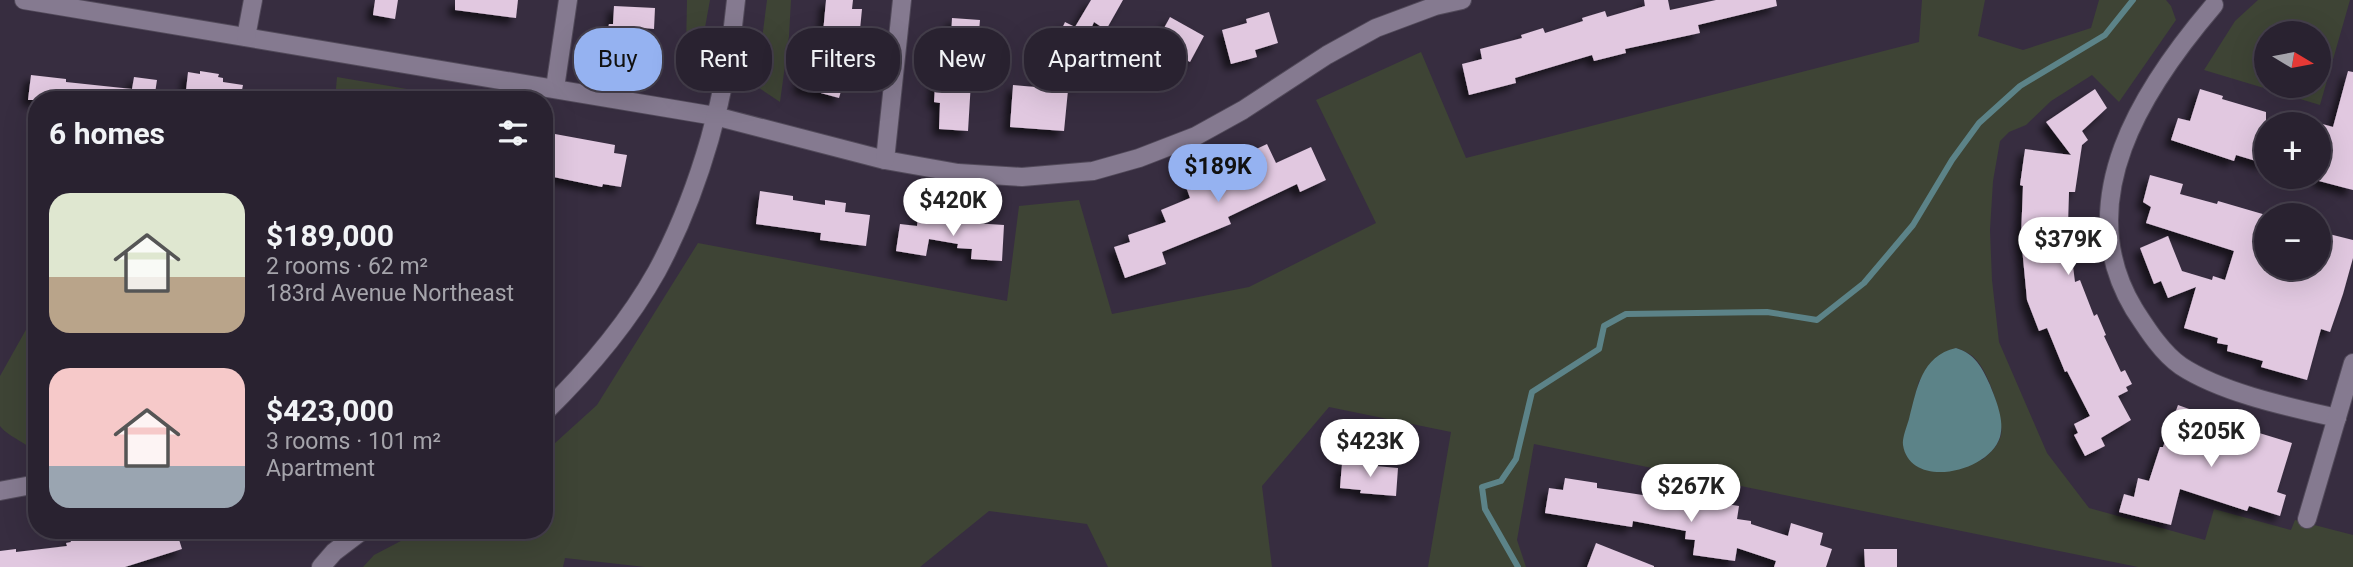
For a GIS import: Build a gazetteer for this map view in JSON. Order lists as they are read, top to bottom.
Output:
{
  "north": "right",
  "page": {
    "map_buttons": ["+", "−"],
    "chip": [
      "Buy",
      "Rent",
      "Filters",
      "New",
      "Apartment"
    ],
    "heading": "6 homes",
    "price": [
      "$189K",
      "$420K",
      "$379K",
      "$205K",
      "$423K",
      "$267K"
    ],
    "list": [
      {
        "name": "$189,000",
        "note": "2 rooms · 62 m² · 183rd Avenue Northeast"
      },
      {
        "name": "$423,000",
        "note": "3 rooms · 101 m² · Apartment"
      }
    ]
  }
}
